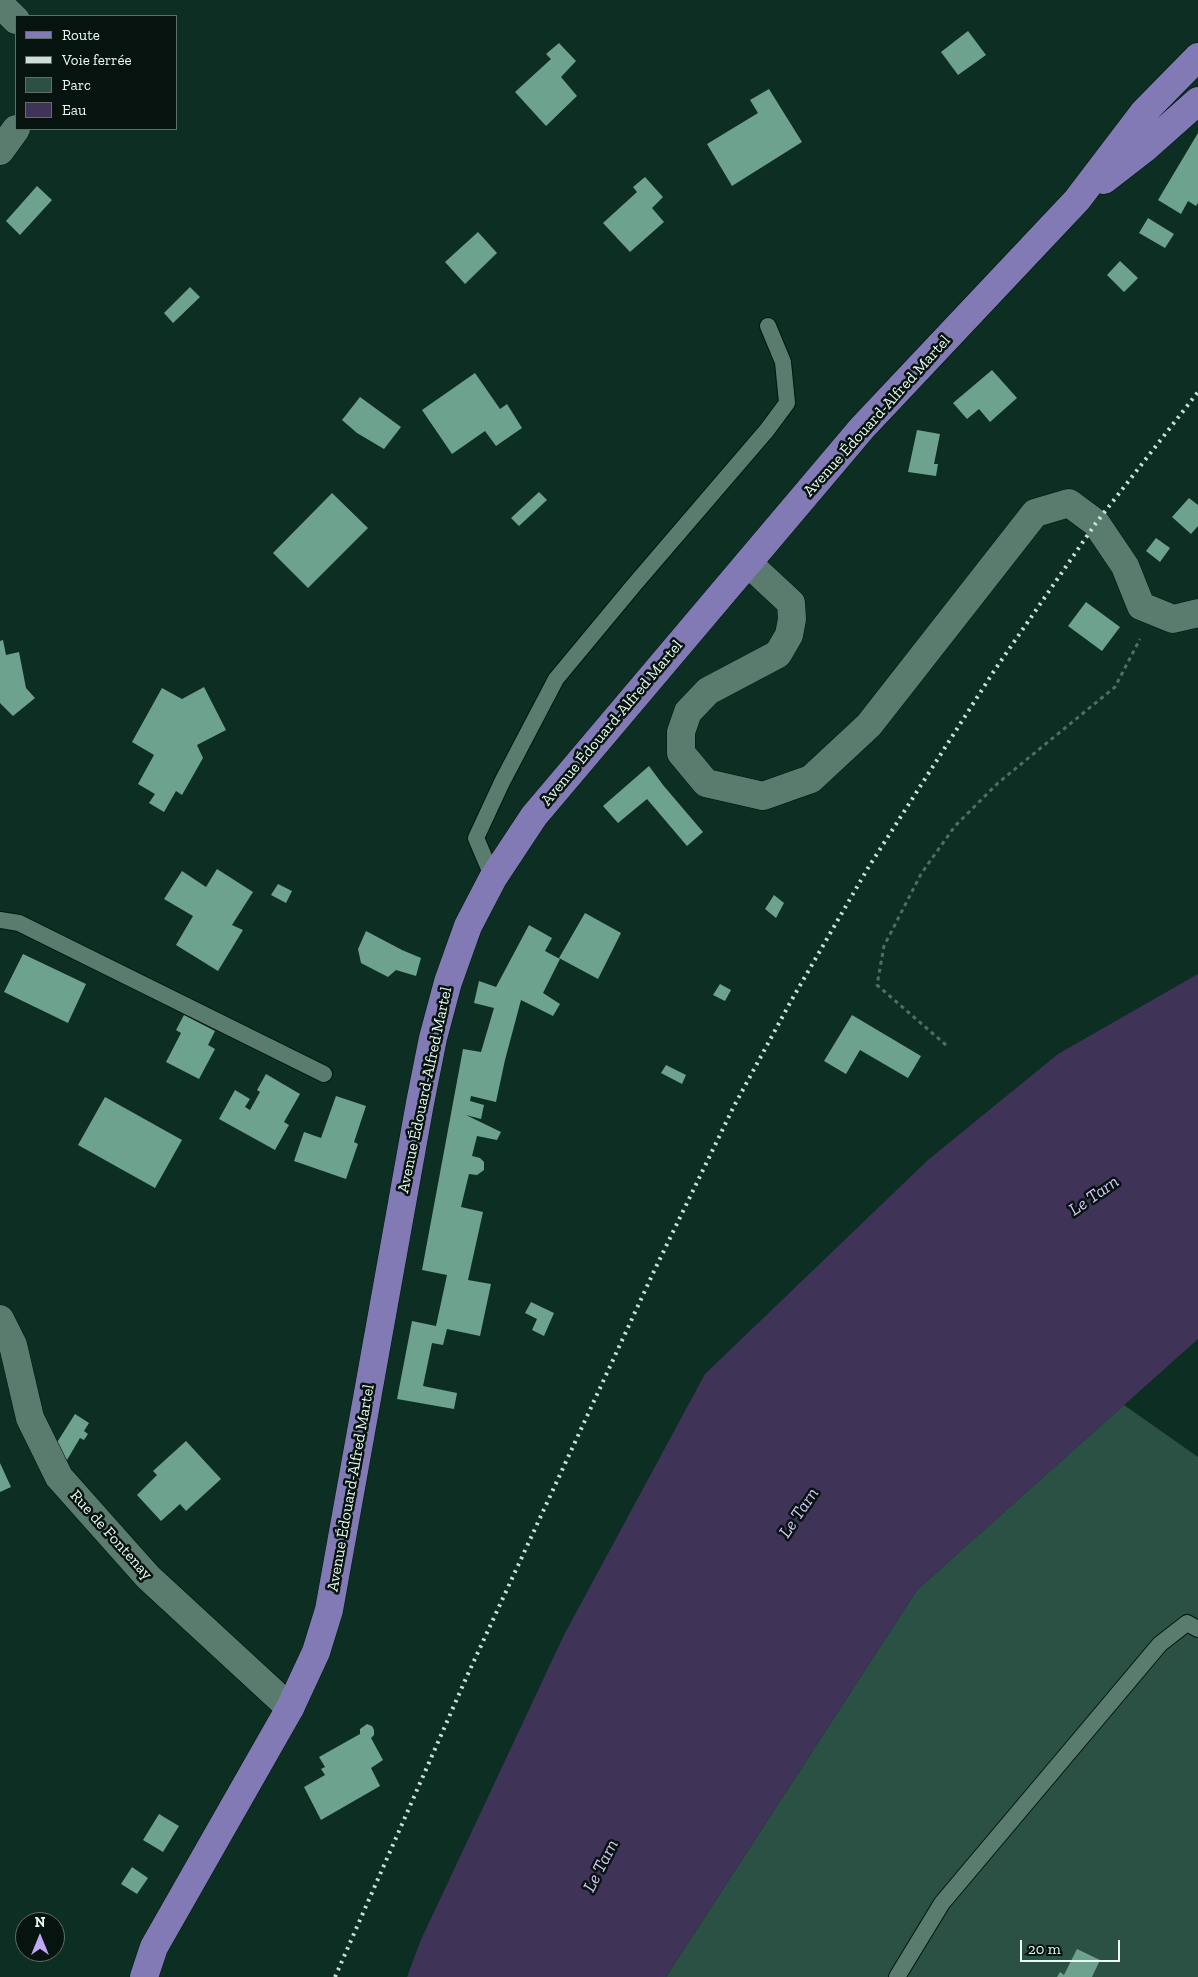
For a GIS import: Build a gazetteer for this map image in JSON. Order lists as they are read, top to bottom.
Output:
{
  "streets": {
    "main road": ["Avenue Édouard-Alfred Martel"],
    "street": ["Rue de Fontenay"]
  },
  "crossings": [
    ["Avenue Édouard-Alfred Martel", "Rue de Fontenay"]
  ],
  "water": ["Le Tarn"],
  "legend": [
    "Route",
    "Voie ferrée",
    "Parc",
    "Eau"
  ],
  "scale_bar": "20 m",
  "north": "top"
}
